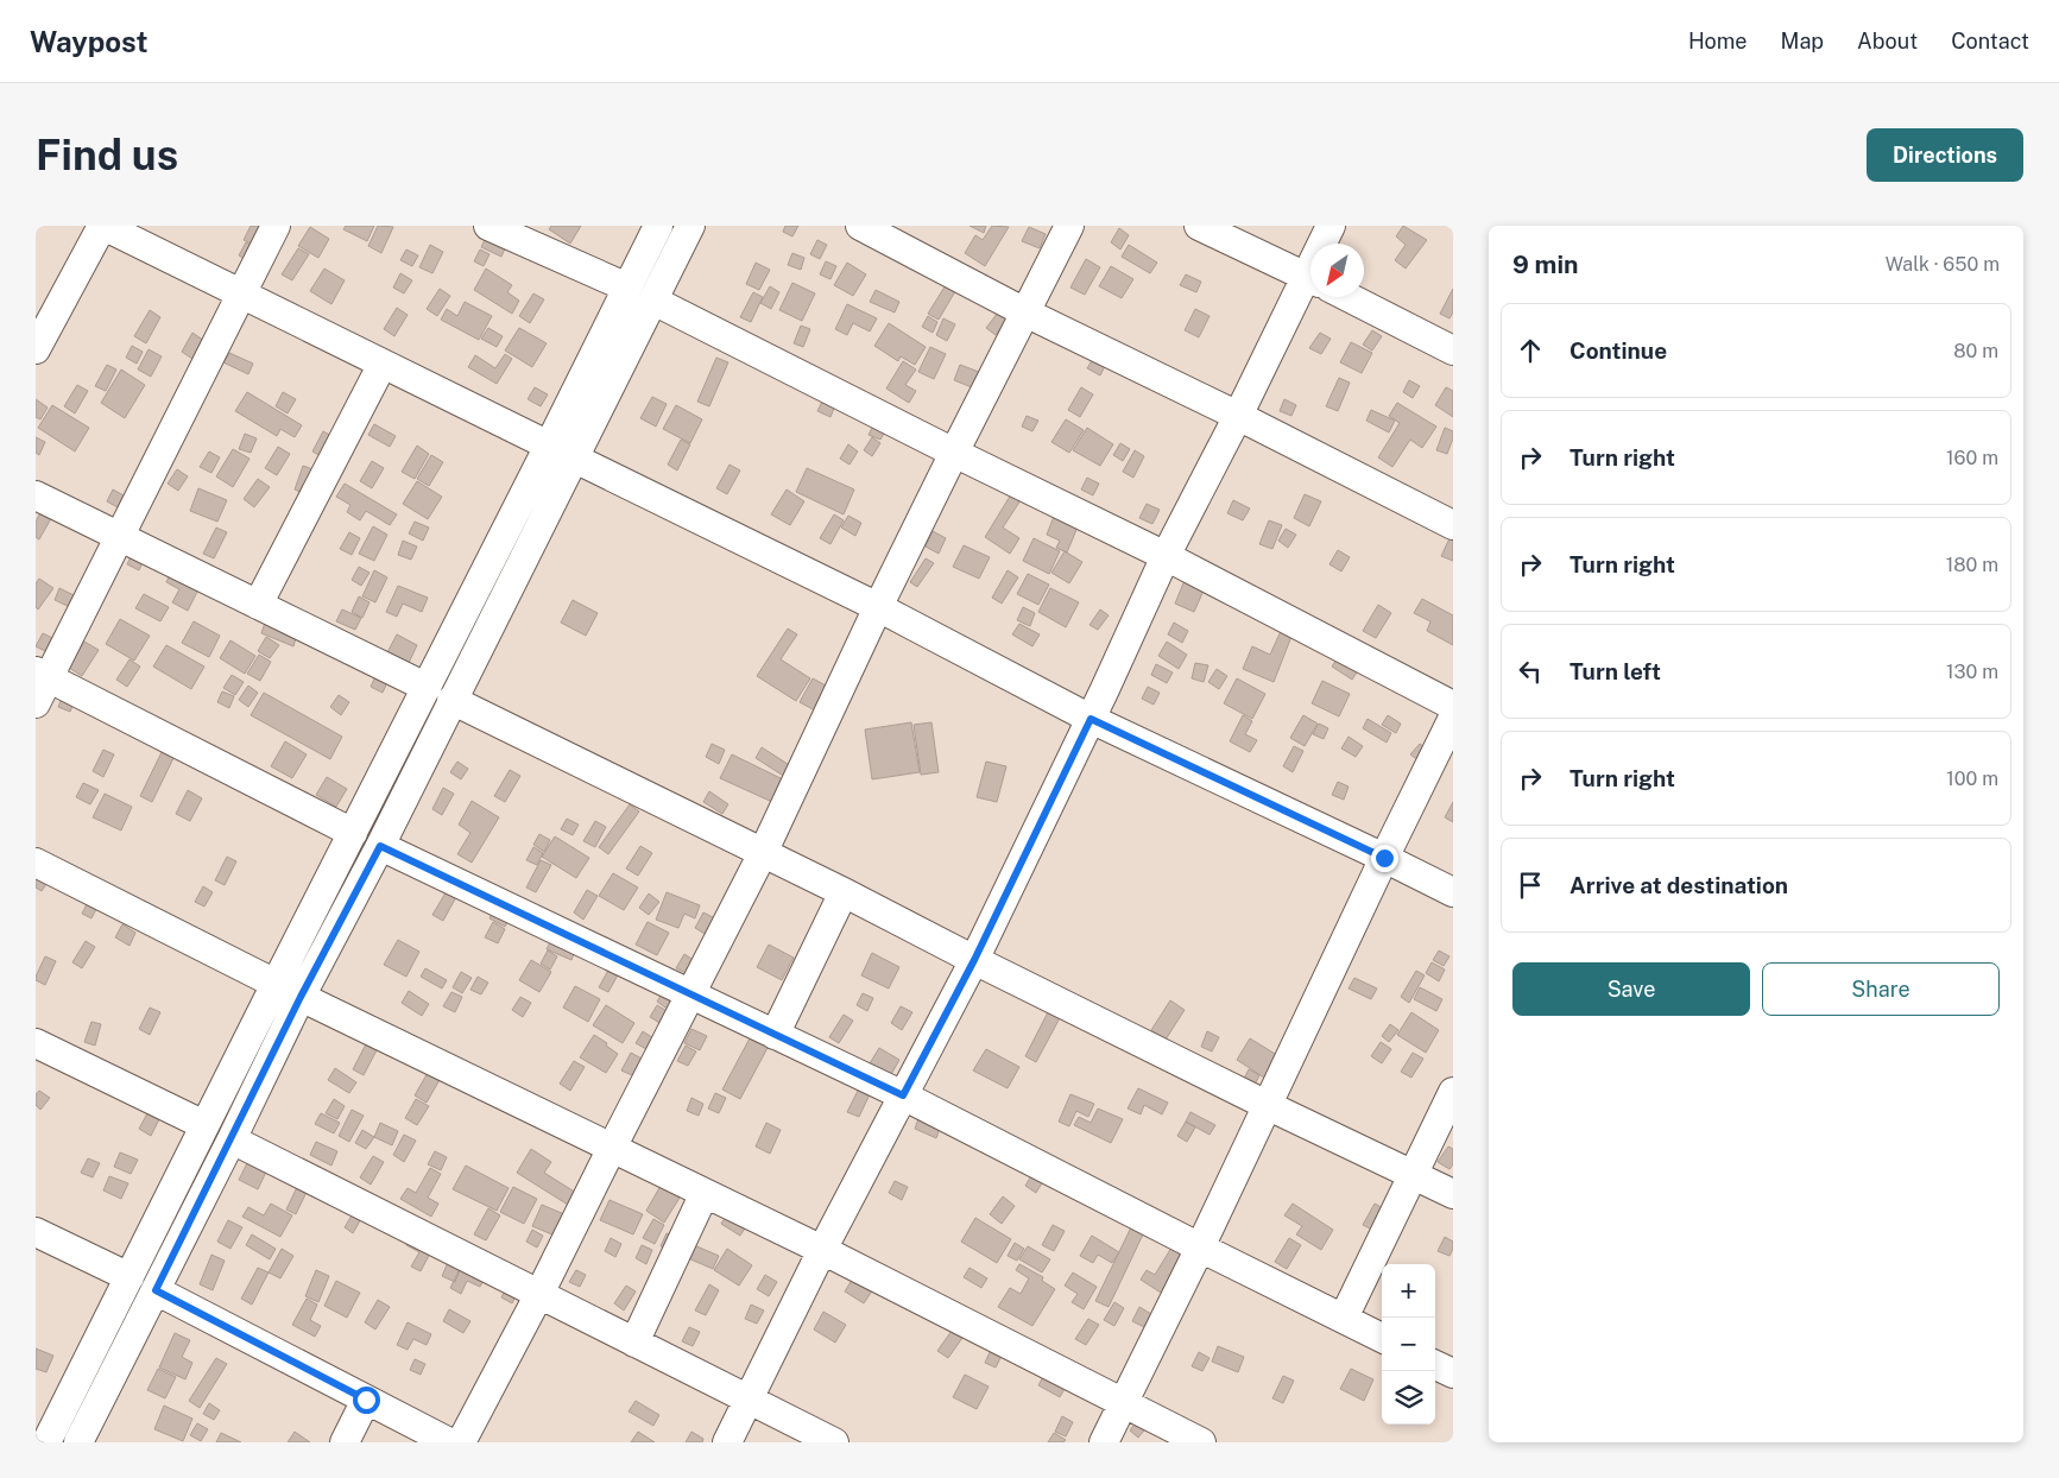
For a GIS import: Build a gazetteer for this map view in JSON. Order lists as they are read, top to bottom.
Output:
{
  "north": "bottom left",
  "page": {
    "header": "Waypost",
    "nav": [
      "Home",
      "Map",
      "About",
      "Contact"
    ],
    "buttons": [
      "Directions",
      ["Save", "Share"]
    ],
    "title": "Find us",
    "heading": ["9 min", "Walk · 650 m"],
    "list": [
      ["Continue", "80 m"],
      ["Turn right", "160 m"],
      ["Turn right", "180 m"],
      ["Turn left", "130 m"],
      ["Turn right", "100 m"],
      "Arrive at destination"
    ],
    "map_buttons": ["+", "−"]
  }
}
